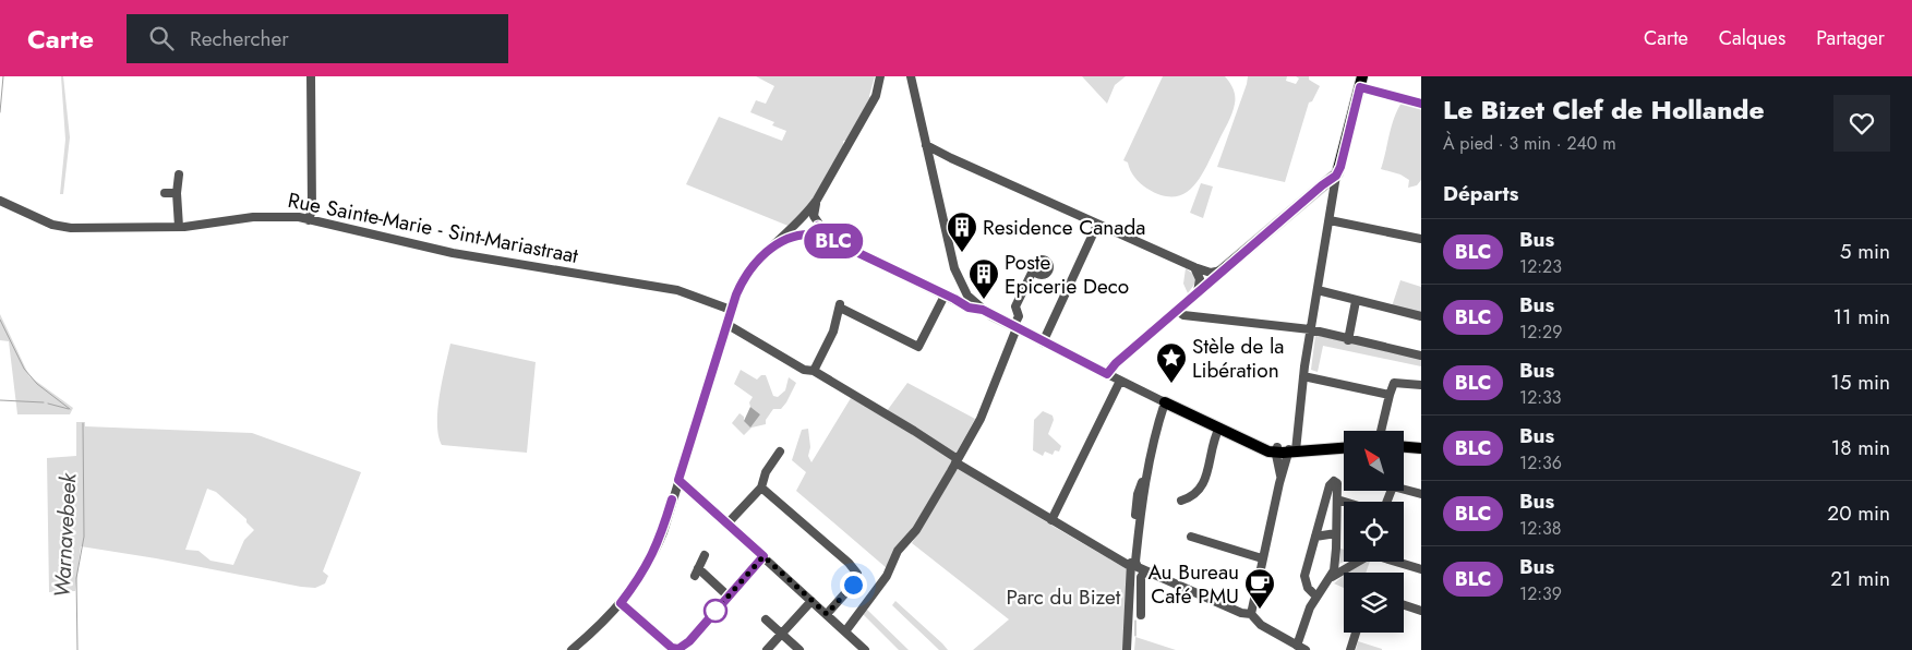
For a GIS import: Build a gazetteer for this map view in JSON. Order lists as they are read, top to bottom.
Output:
{
  "streets": {
    "street": ["Rue Sainte-Marie - Sint-Mariastraat"]
  },
  "water": ["Warnavebeek"],
  "parks": ["Parc du Bizet"],
  "places": {
    "building": ["Residence Canada", "Poste Epicerie Deco"],
    "place": ["Stèle de la Libération"],
    "cafe": ["Au Bureau Café PMU"]
  },
  "lines": ["bus line BLC"],
  "north": "top left",
  "page": {
    "header": "Carte",
    "search": "Rechercher",
    "nav": ["Carte", "Calques", "Partager"],
    "on_map": "BLC",
    "heading": [
      ["Le Bizet Clef de Hollande", "À pied · 3 min · 240 m"],
      "Départs"
    ],
    "list": [
      {
        "mark": "BLC",
        "name": "Bus",
        "note": "12:23",
        "value": "5 min"
      },
      {
        "mark": "BLC",
        "name": "Bus",
        "note": "12:29",
        "value": "11 min"
      },
      {
        "mark": "BLC",
        "name": "Bus",
        "note": "12:33",
        "value": "15 min"
      },
      {
        "mark": "BLC",
        "name": "Bus",
        "note": "12:36",
        "value": "18 min"
      },
      {
        "mark": "BLC",
        "name": "Bus",
        "note": "12:38",
        "value": "20 min"
      },
      {
        "mark": "BLC",
        "name": "Bus",
        "note": "12:39",
        "value": "21 min"
      }
    ]
  }
}
